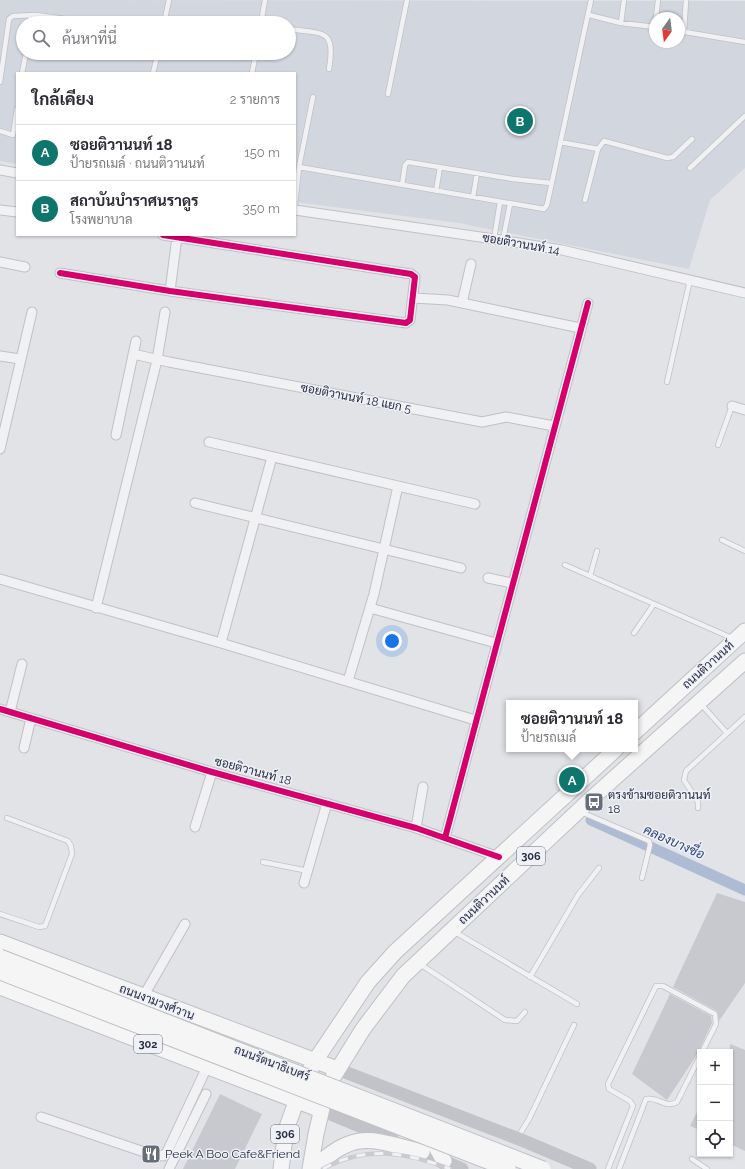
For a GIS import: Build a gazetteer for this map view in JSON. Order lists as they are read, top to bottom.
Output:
{
  "streets": {
    "main road": [
      "ถนนติวานนท์",
      "306",
      "ถนนงามวงศ์วาน",
      "302",
      "ถนนรัตนาธิเบศร์"
    ],
    "street": ["ซอยติวานนท์ 14", "ซอยติวานนท์ 18 แยก 5", "ซอยติวานนท์ 18"]
  },
  "crossings": [
    ["ถนนติวานนท์", "ซอยติวานนท์ 18"],
    ["ถนนติวานนท์", "ถนนงามวงศ์วาน"],
    ["ถนนติวานนท์", "302"],
    ["ถนนติวานนท์", "ถนนรัตนาธิเบศร์"],
    ["ถนนงามวงศ์วาน", "ถนนรัตนาธิเบศร์"]
  ],
  "water": ["คลองบางซื่อ"],
  "places": {
    "bus stop": ["ตรงข้ามซอยติวานนท์ 18"],
    "restaurant": ["Peek A Boo Cafe&Friend"]
  },
  "north": "bottom",
  "page": {
    "search": "ค้นหาที่นี่",
    "heading": ["ใกล้เคียง", "2 รายการ"],
    "pins": ["B", "A"],
    "list": [
      {
        "mark": "A",
        "name": "ซอยติวานนท์ 18",
        "note": "ป้ายรถเมล์ · ถนนติวานนท์",
        "value": "150 m"
      },
      {
        "mark": "B",
        "name": "สถาบันบำราศนราดูร",
        "note": "โรงพยาบาล",
        "value": "350 m"
      }
    ],
    "popup": ["ซอยติวานนท์ 18", "ป้ายรถเมล์"],
    "map_buttons": ["+", "−"]
  }
}
